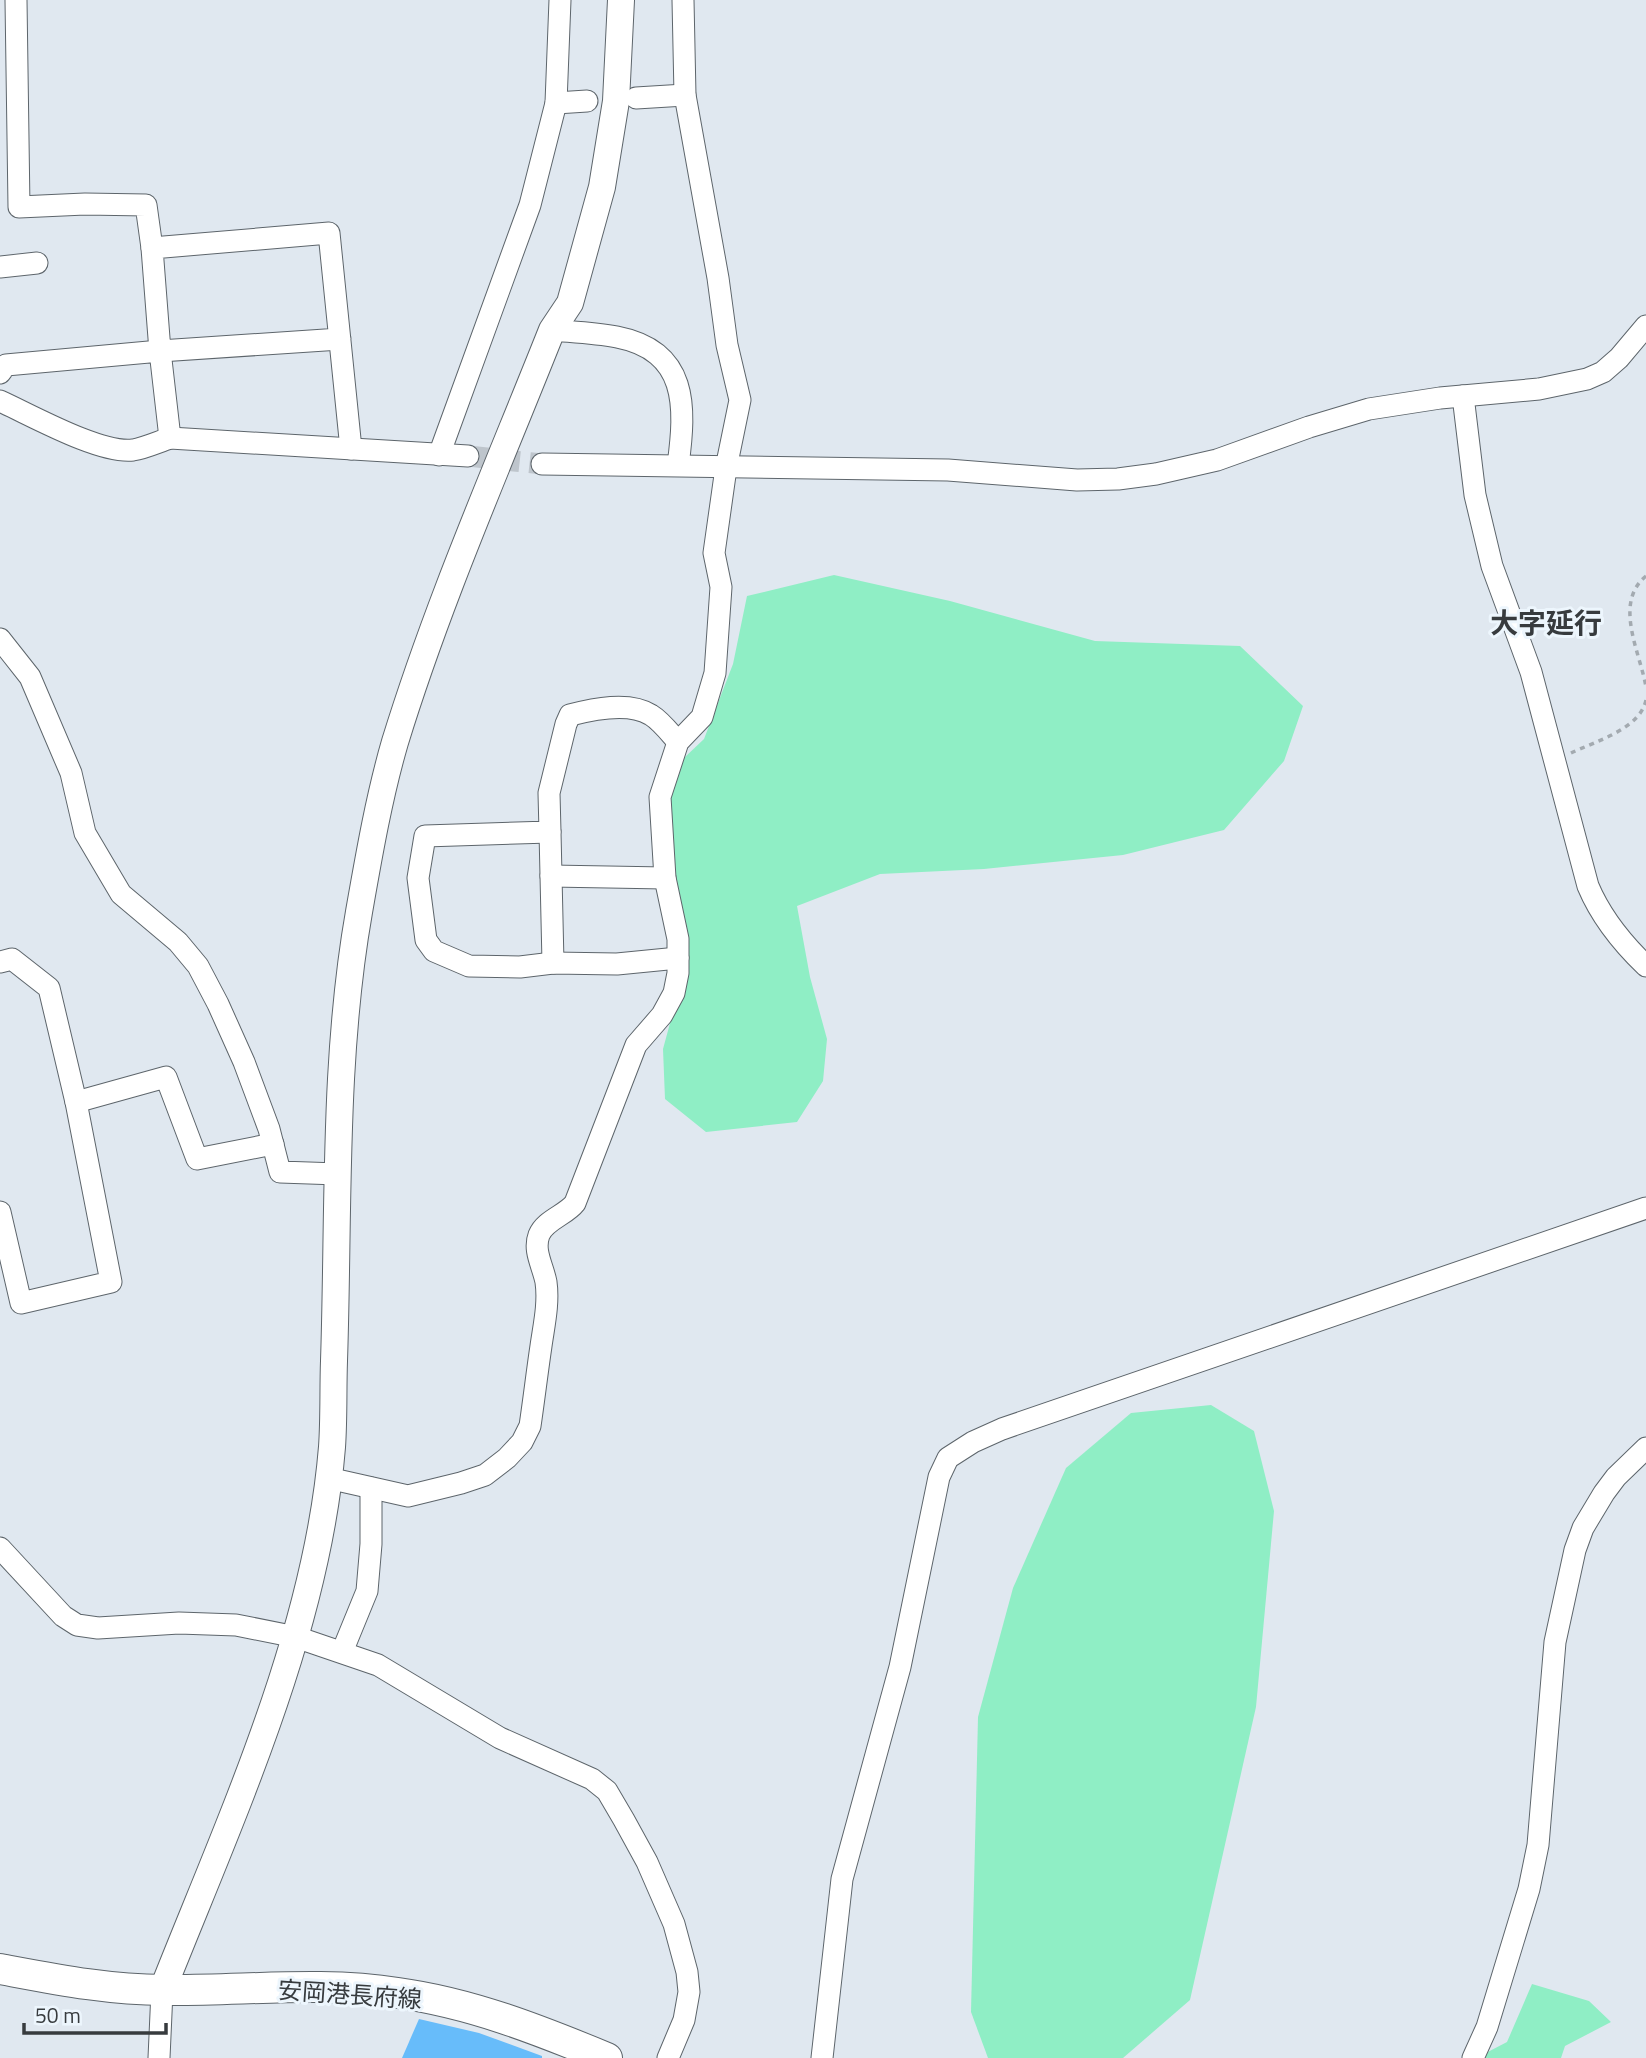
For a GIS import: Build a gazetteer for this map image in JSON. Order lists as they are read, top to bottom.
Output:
{
  "streets": {
    "main road": ["安岡港長府線"]
  },
  "districts": ["大字延行"],
  "scale_bar": "50 m"
}
